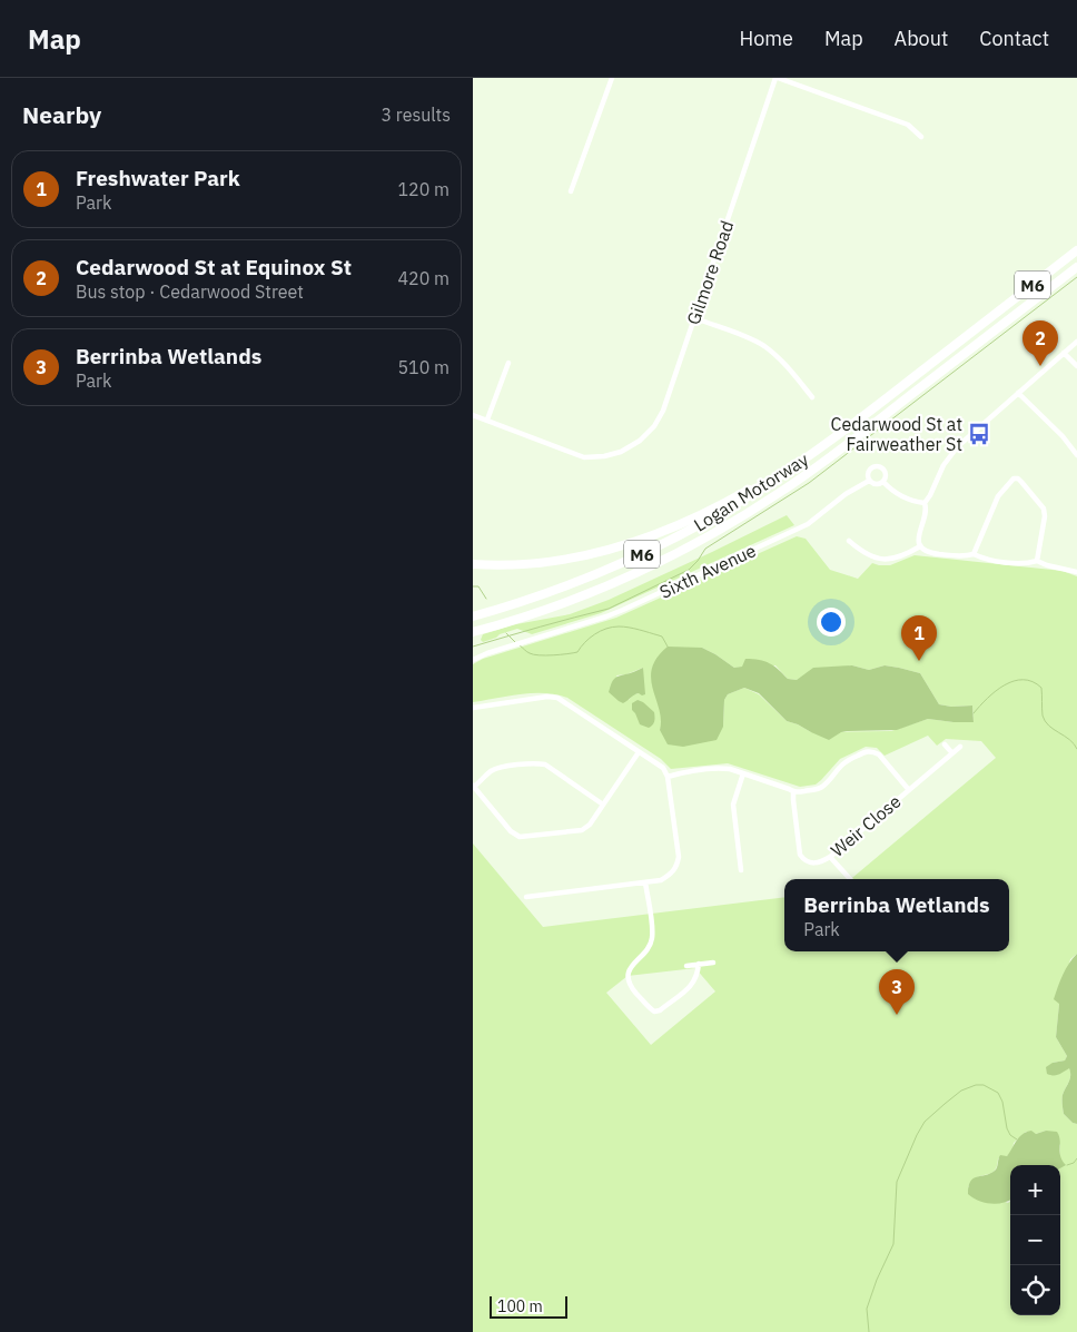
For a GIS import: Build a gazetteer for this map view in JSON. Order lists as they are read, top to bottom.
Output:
{
  "streets": {
    "highway": ["M6", "Logan Motorway"],
    "street": ["Gilmore Road", "Sixth Avenue", "Weir Close"]
  },
  "places": {
    "bus stop": ["Cedarwood St at Fairweather St"]
  },
  "scale_bar": "100 m",
  "page": {
    "header": "Map",
    "nav": [
      "Home",
      "Map",
      "About",
      "Contact"
    ],
    "heading": ["Nearby", "3 results"],
    "list": [
      {
        "mark": "1",
        "name": "Freshwater Park",
        "note": "Park",
        "value": "120 m"
      },
      {
        "mark": "2",
        "name": "Cedarwood St at Equinox St",
        "note": "Bus stop · Cedarwood Street",
        "value": "420 m"
      },
      {
        "mark": "3",
        "name": "Berrinba Wetlands",
        "note": "Park",
        "value": "510 m"
      }
    ],
    "pins": ["2", "1", "3"],
    "popup": ["Berrinba Wetlands", "Park"],
    "map_buttons": ["+", "−"],
    "scale": "100 m"
  }
}
